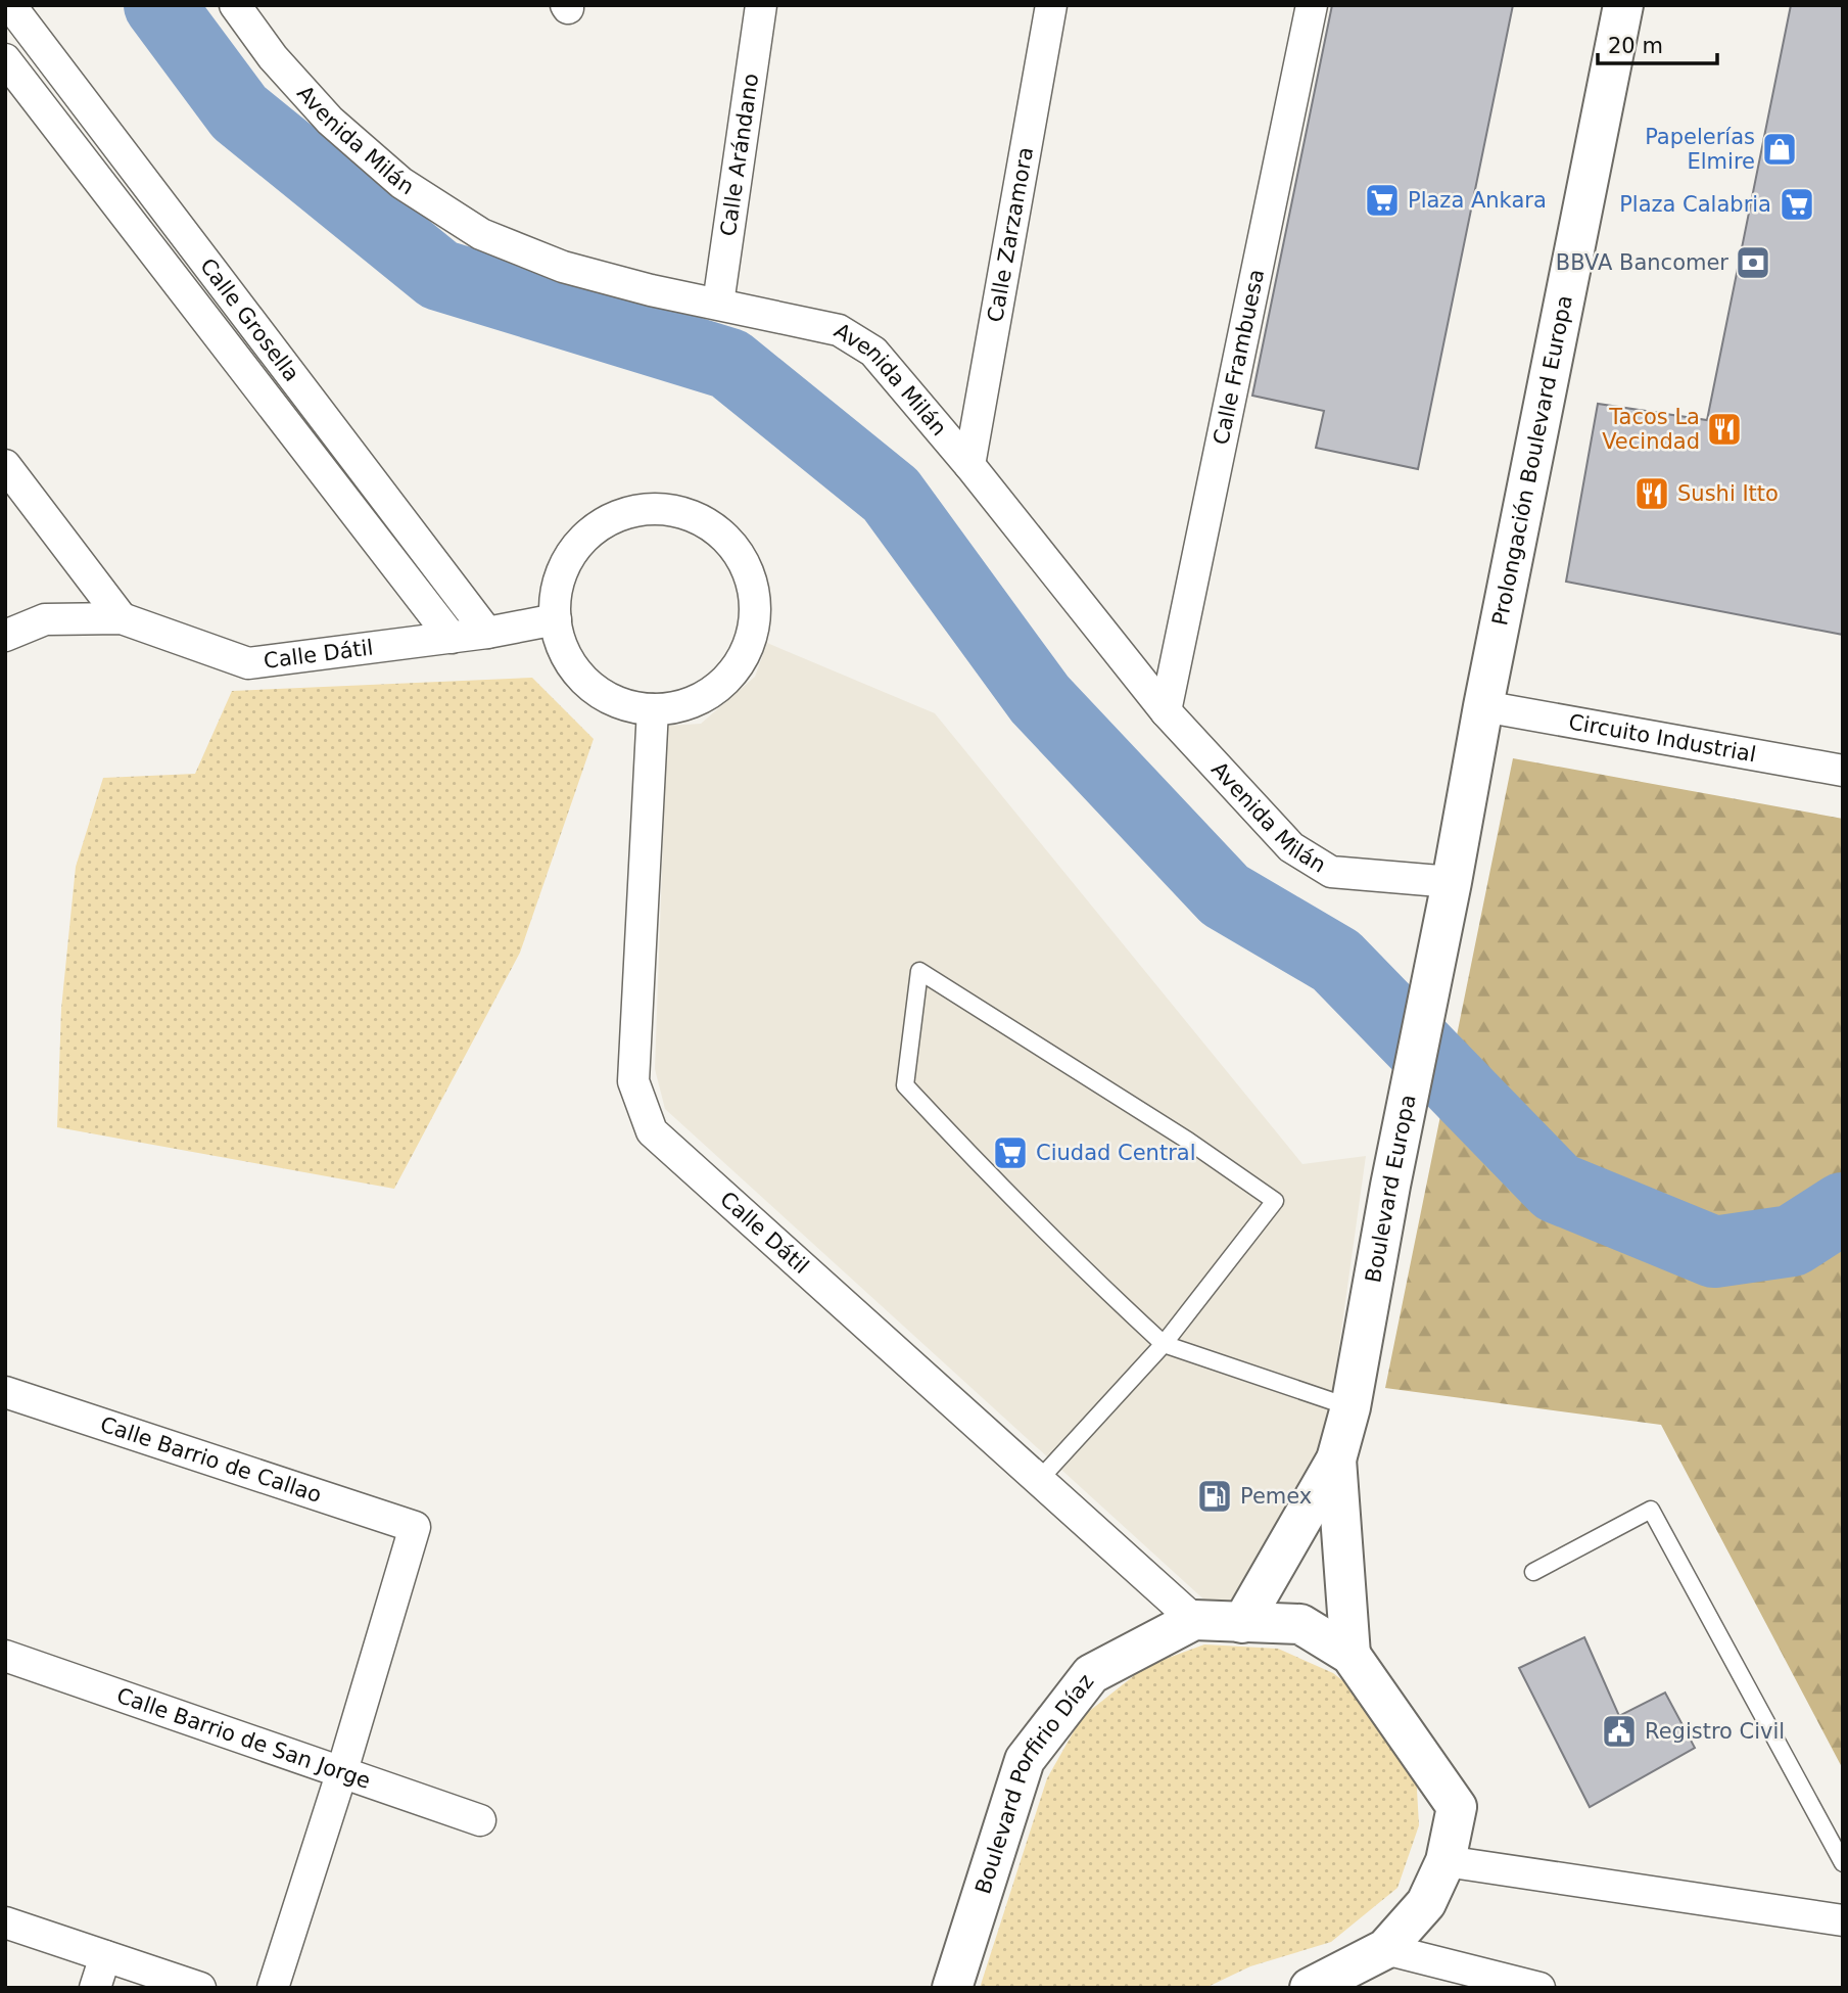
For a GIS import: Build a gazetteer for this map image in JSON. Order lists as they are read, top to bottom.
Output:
{
  "streets": {
    "main road": ["Prolongación Boulevard Europa", "Boulevard Europa", "Boulevard Porfirio Díaz"],
    "street": [
      "Avenida Milán",
      "Calle Arándano",
      "Calle Zarzamora",
      "Calle Grosella",
      "Calle Frambuesa",
      "Calle Dátil",
      "Circuito Industrial",
      "Calle Barrio de Callao",
      "Calle Barrio de San Jorge"
    ]
  },
  "crossings": [
    ["Avenida Milán", "Calle Arándano"],
    ["Avenida Milán", "Calle Zarzamora"],
    ["Avenida Milán", "Calle Frambuesa"],
    ["Avenida Milán", "Prolongación Boulevard Europa"],
    ["Avenida Milán", "Boulevard Europa"],
    ["Calle Grosella", "Calle Dátil"],
    ["Prolongación Boulevard Europa", "Circuito Industrial"],
    ["Prolongación Boulevard Europa", "Boulevard Europa"],
    ["Calle Dátil", "Boulevard Porfirio Díaz"],
    ["Boulevard Europa", "Boulevard Porfirio Díaz"],
    ["Calle Barrio de Callao", "Calle Barrio de San Jorge"]
  ],
  "places": {
    "shop": ["Papelerías Elmire"],
    "supermarket": ["Plaza Ankara", "Plaza Calabria", "Ciudad Central"],
    "bank": ["BBVA Bancomer"],
    "restaurant": ["Tacos La Vecindad", "Sushi Itto"],
    "fuel station": ["Pemex"],
    "public building": ["Registro Civil"]
  },
  "scale_bar": "20 m"
}
